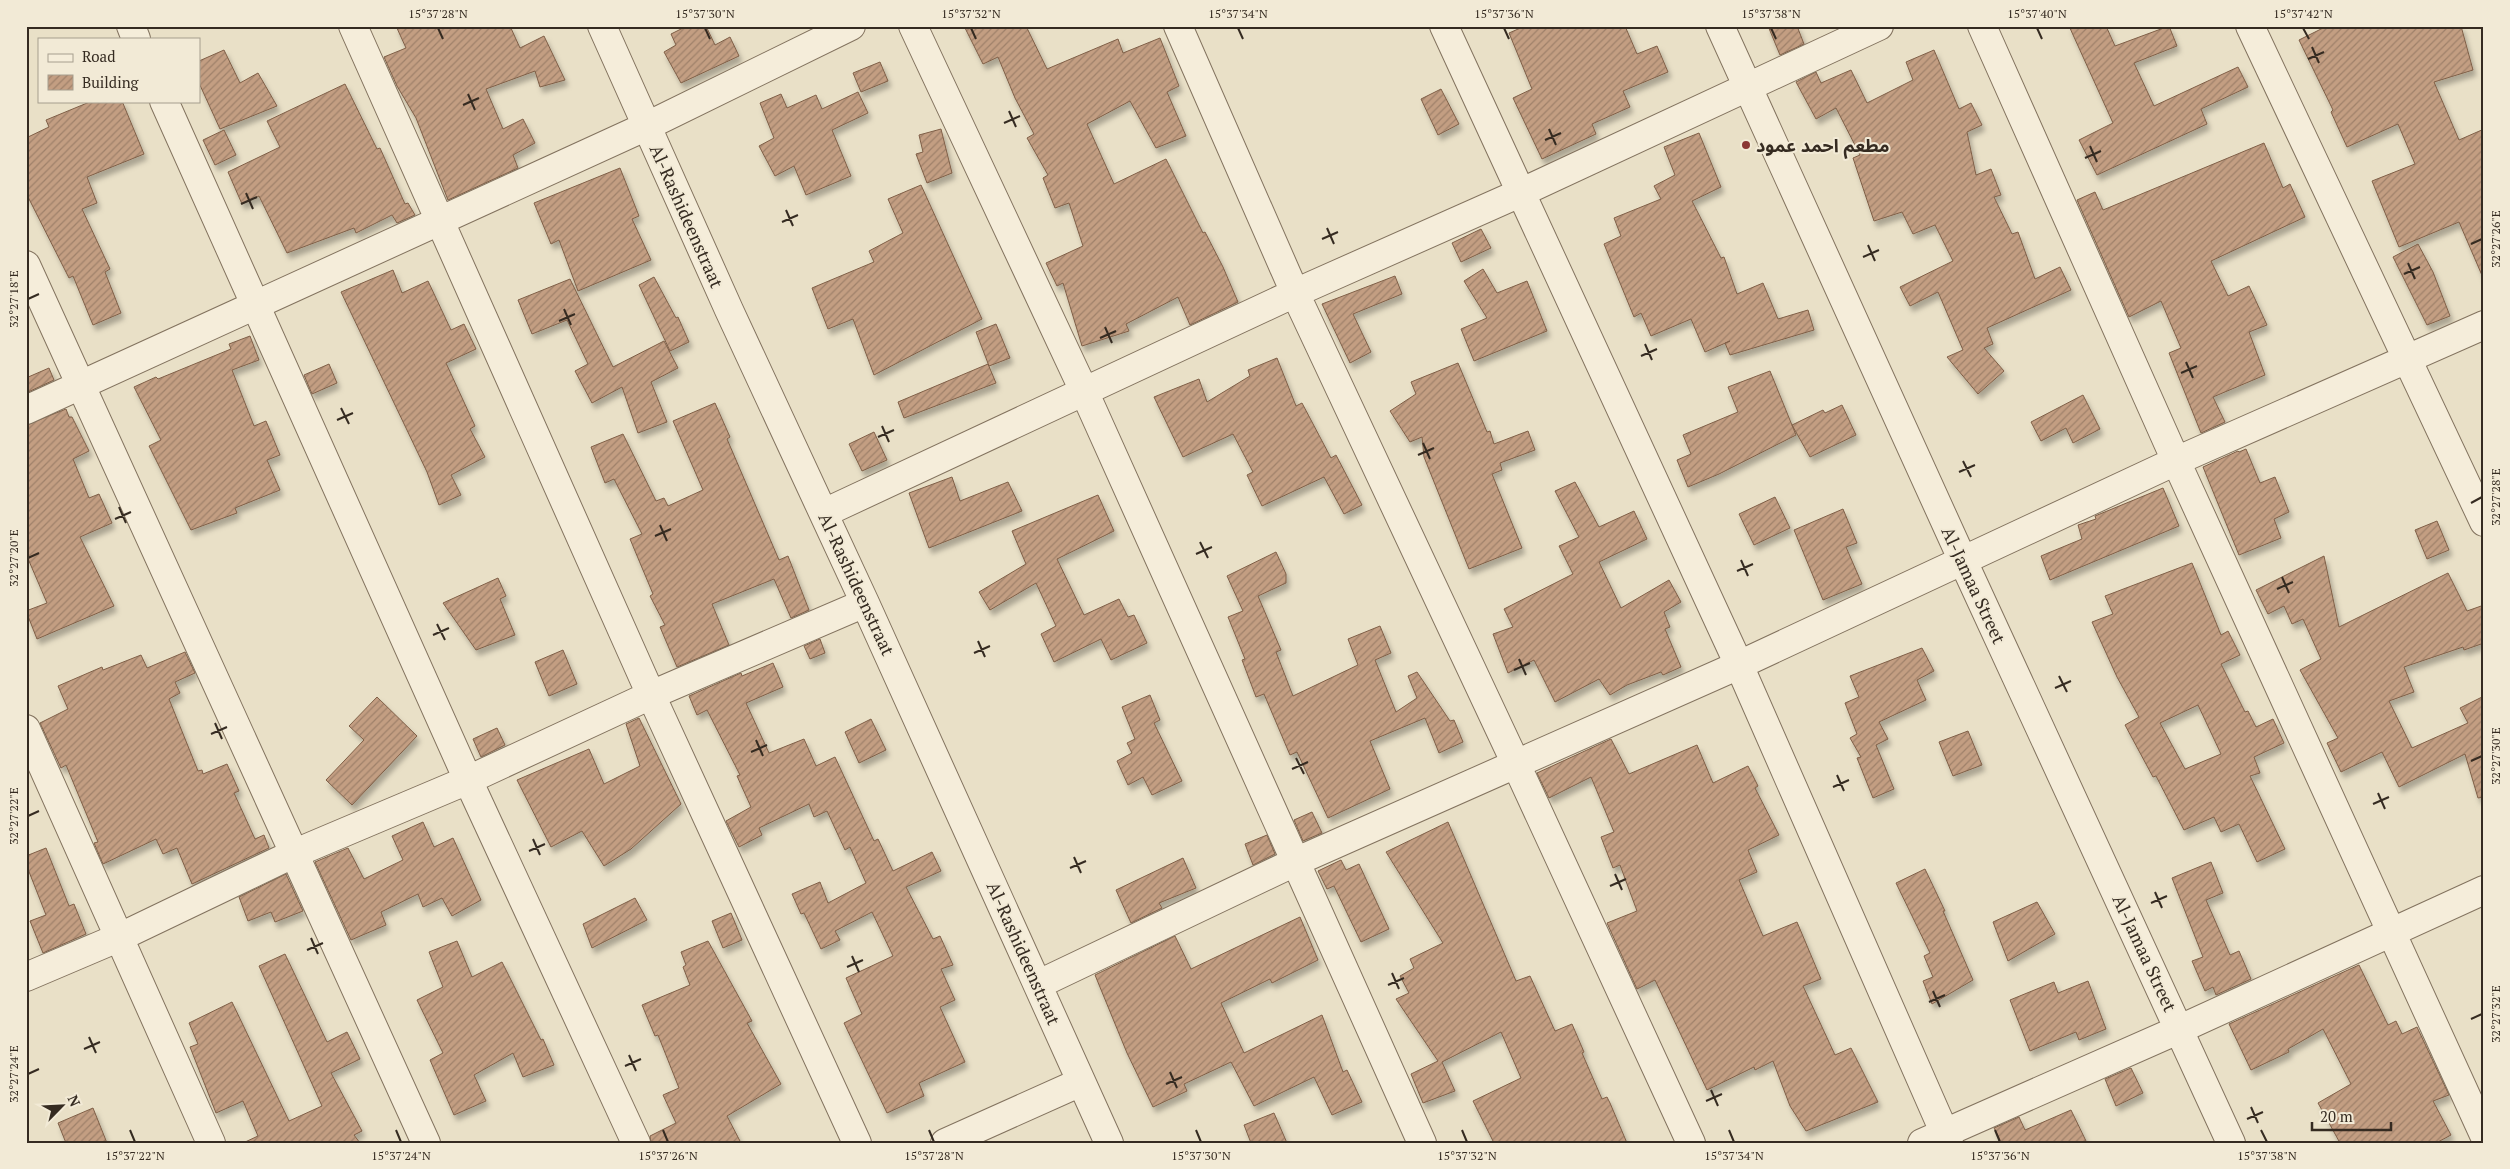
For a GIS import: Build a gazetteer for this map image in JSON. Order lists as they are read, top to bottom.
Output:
{
  "streets": {
    "street": ["Al-Rashideenstraat", "Al-Jamaa Street"]
  },
  "places": ["مطعم احمد عمود"],
  "legend": ["Road", "Building"],
  "scale_bar": "20 m",
  "north": "top right",
  "coordinates": [
    "15°37'28\"N",
    "15°37'30\"N",
    "15°37'32\"N",
    "15°37'34\"N",
    "15°37'36\"N",
    "15°37'38\"N",
    "15°37'40\"N",
    "15°37'42\"N",
    "32°27'26\"E",
    "32°27'18\"E",
    "32°27'28\"E",
    "32°27'20\"E",
    "32°27'30\"E",
    "32°27'22\"E",
    "32°27'32\"E",
    "32°27'24\"E",
    "15°37'22\"N",
    "15°37'24\"N",
    "15°37'26\"N"
  ]
}
